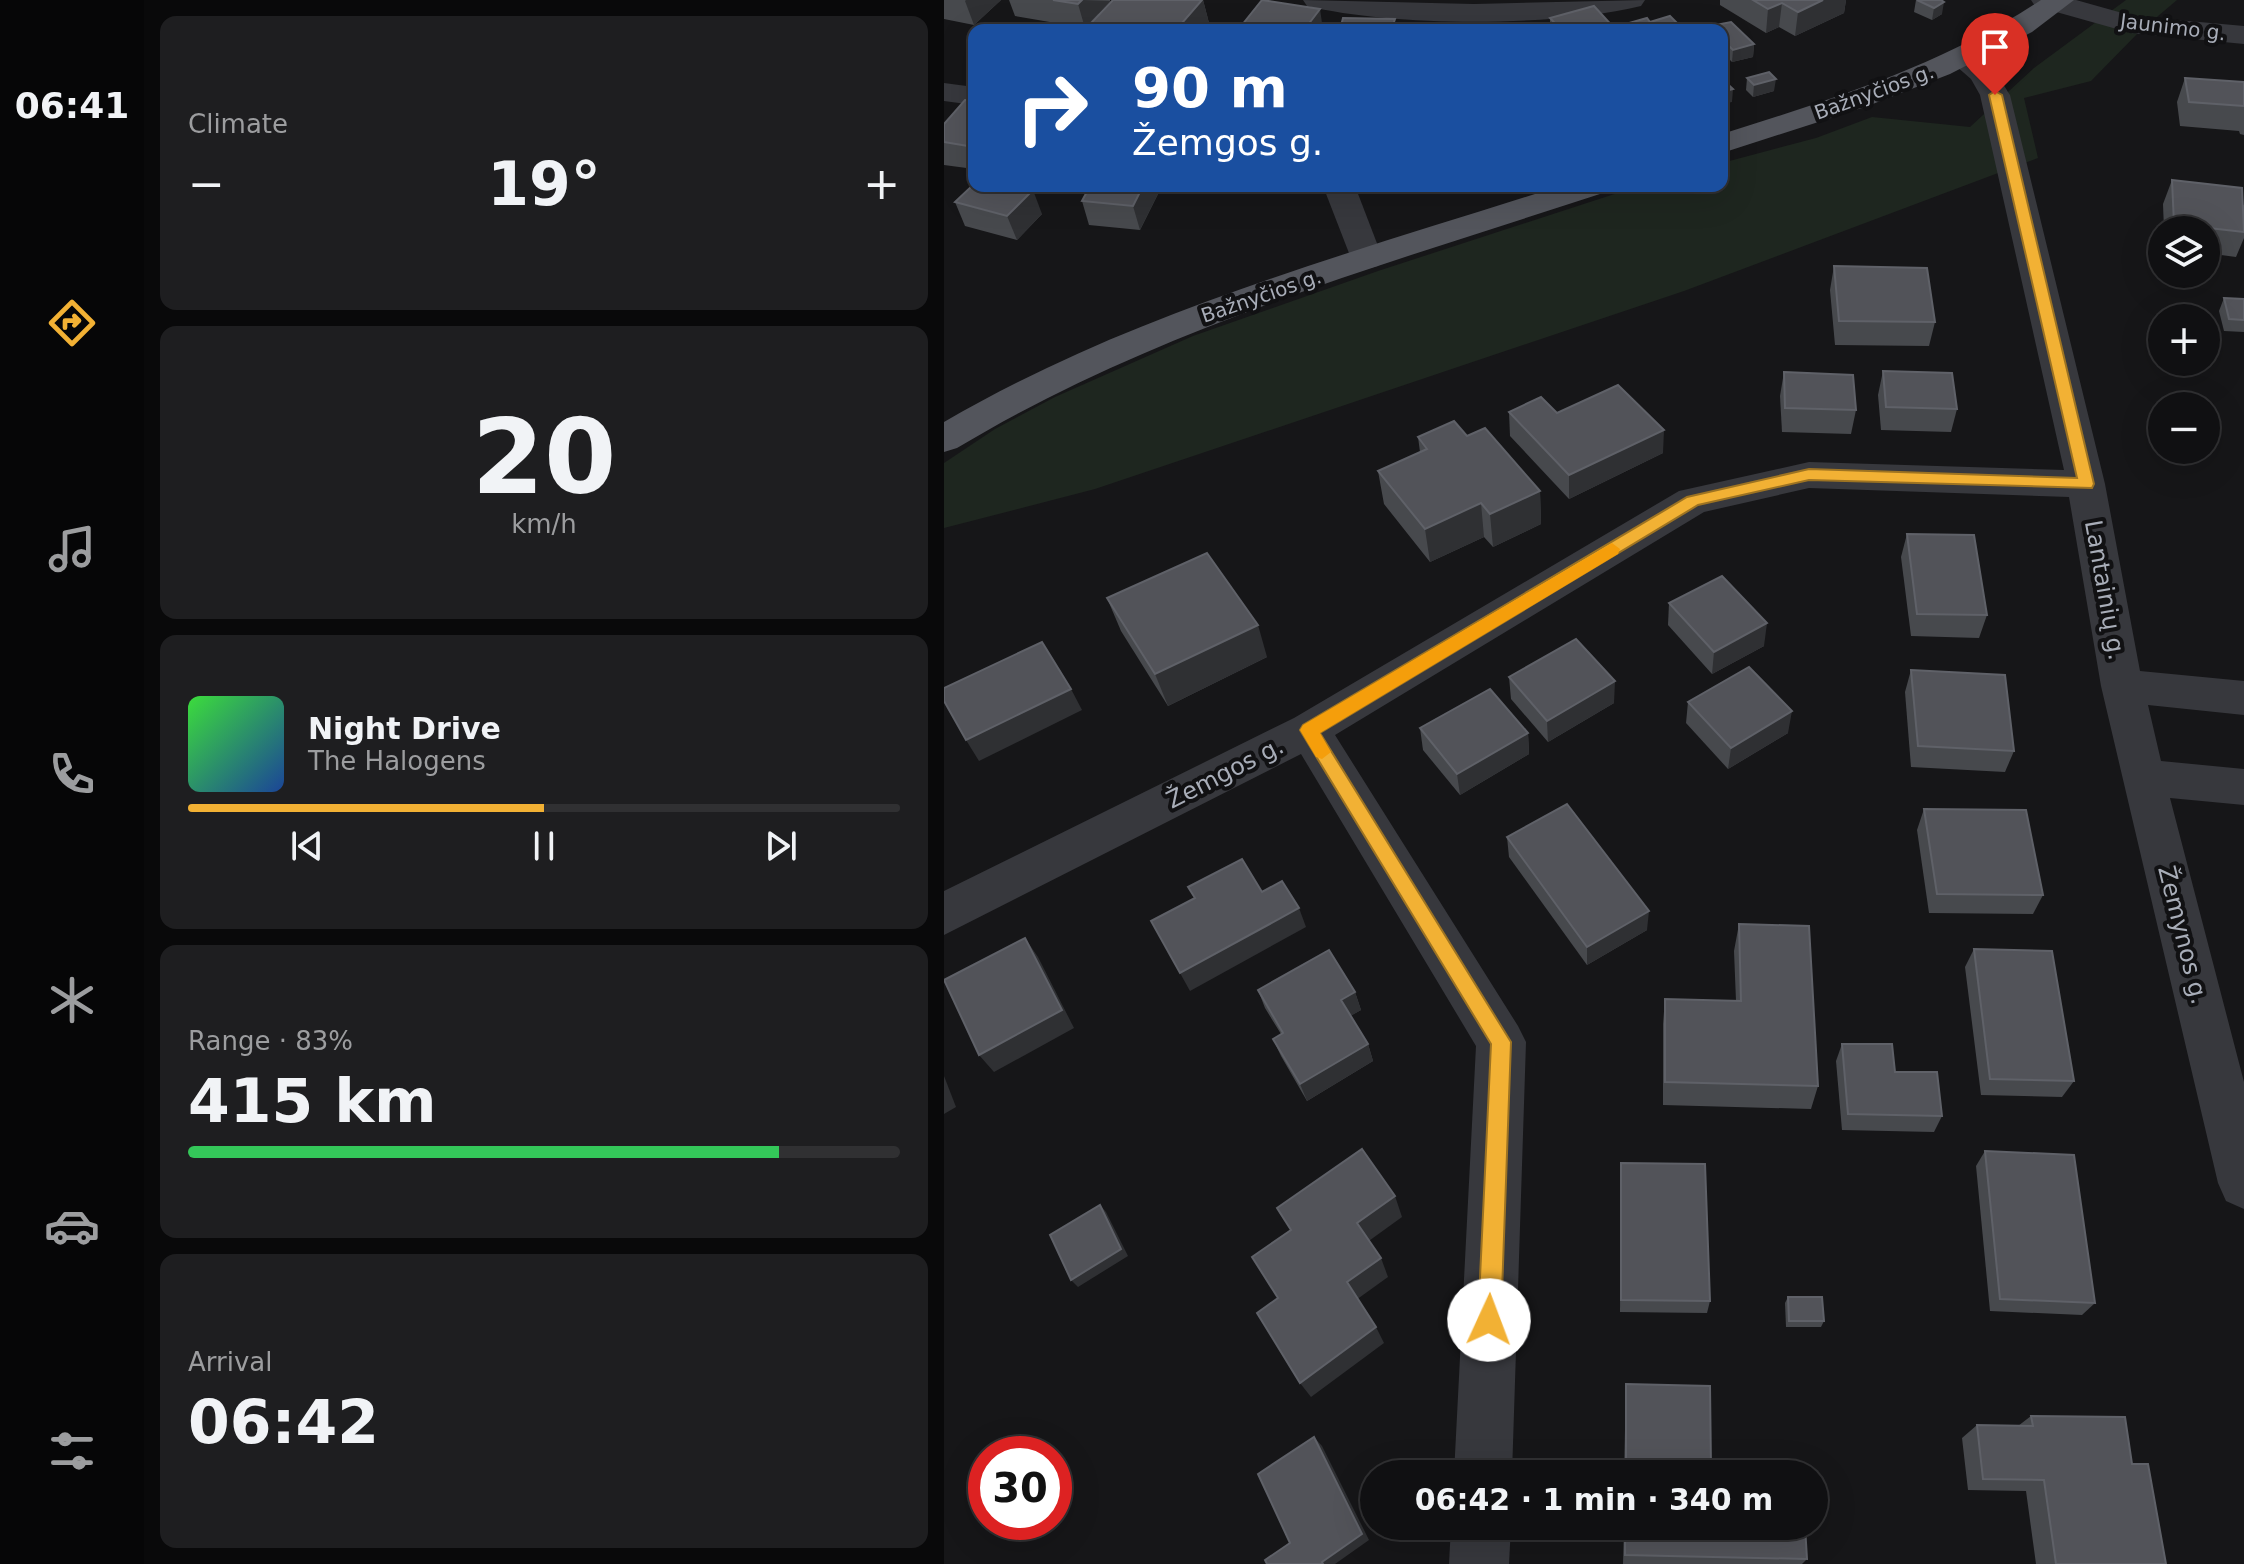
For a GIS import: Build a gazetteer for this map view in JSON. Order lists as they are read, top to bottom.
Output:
{
  "streets": {
    "main road": ["Bažnyčios g."],
    "street": [
      "Jaunimo g.",
      "Lantainių g.",
      "Žemgos g.",
      "Žemynos g."
    ]
  },
  "crossings": [
    ["Jaunimo g.", "Bažnyčios g."],
    ["Bažnyčios g.", "Lantainių g."],
    ["Lantainių g.", "Žemgos g."],
    ["Lantainių g.", "Žemynos g."]
  ],
  "page": {
    "tabs": "06:41",
    "tile": [
      "Climate",
      ["20", "km/h"],
      ["Range · 83%", "415 km"],
      ["Arrival", "06:42"]
    ],
    "turn": ["90 m", "Žemgos g."],
    "heat": ["−", "19°", "+"],
    "map_buttons": ["+", "−"],
    "song": ["Night Drive", "The Halogens"],
    "limit": "30",
    "trip": "06:42 · 1 min · 340 m"
  }
}
